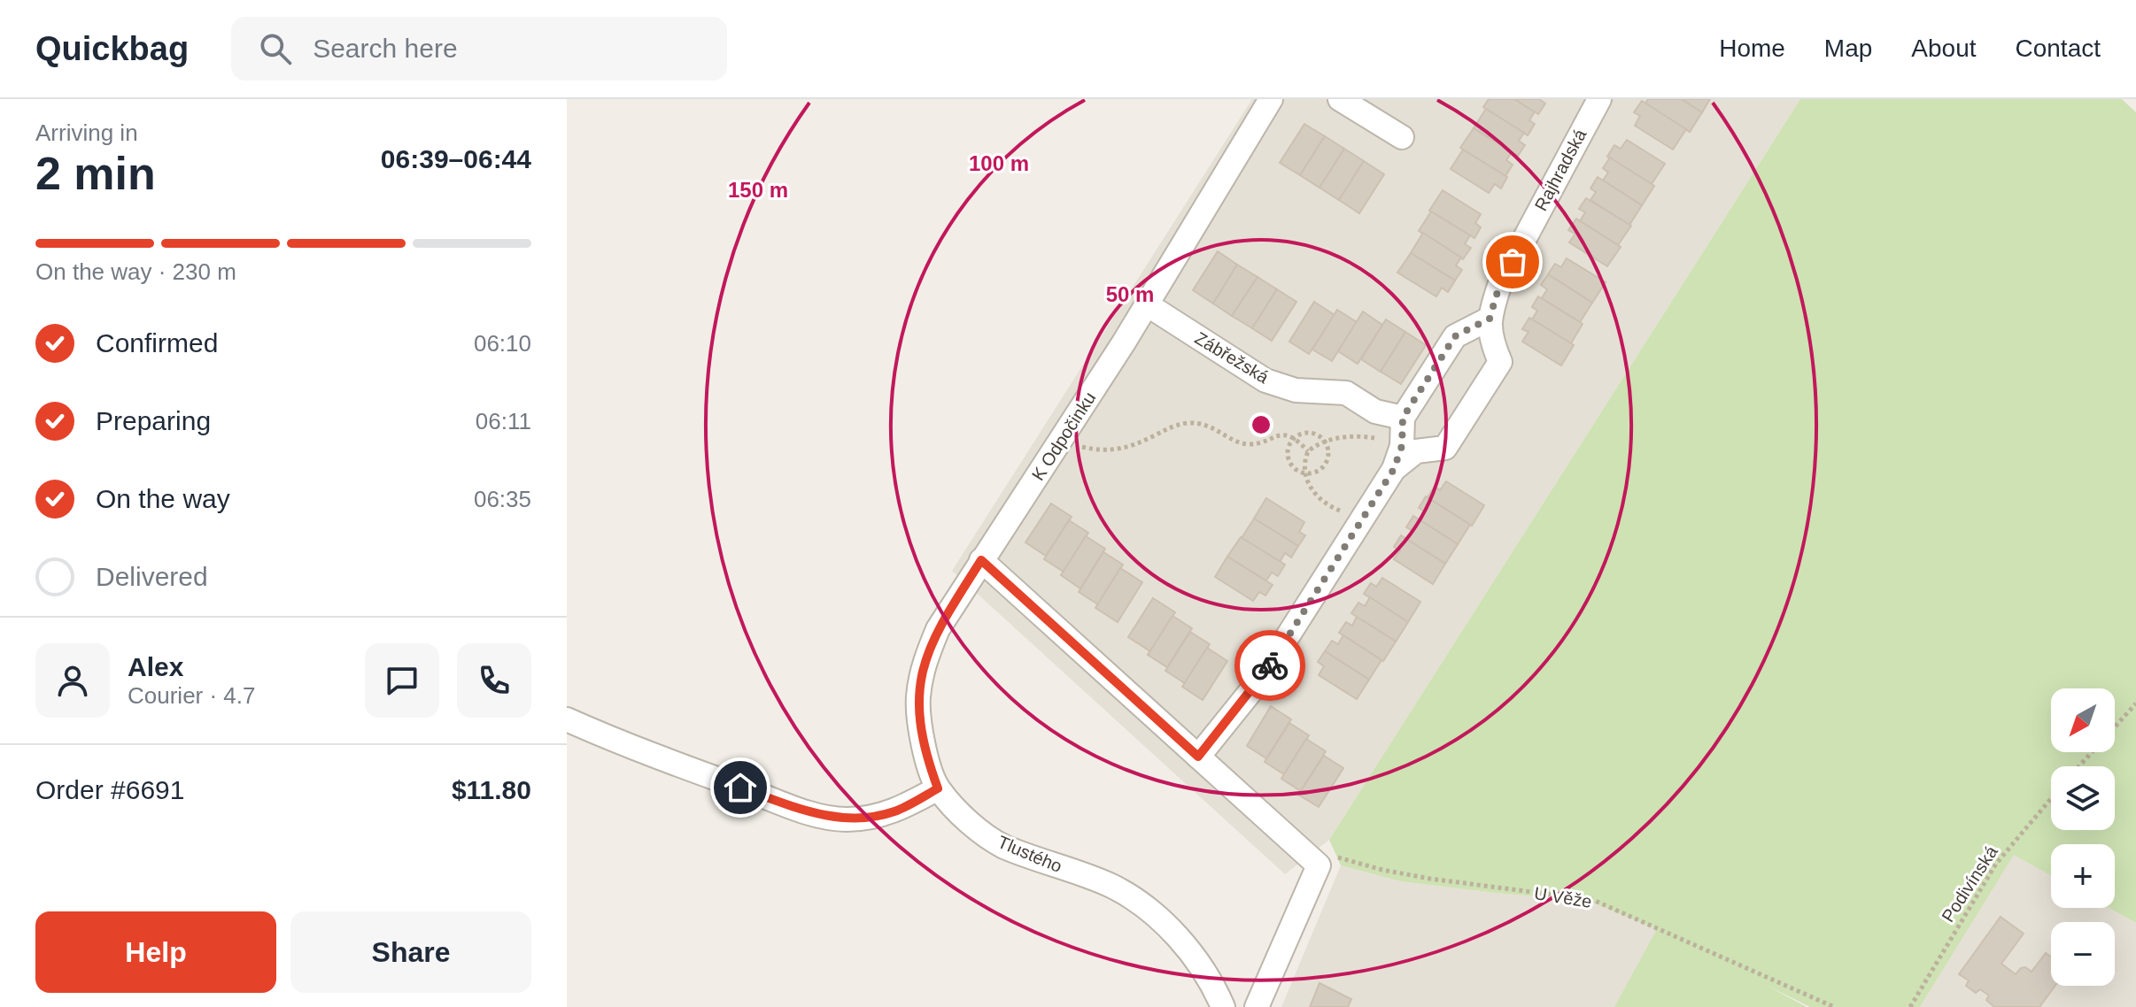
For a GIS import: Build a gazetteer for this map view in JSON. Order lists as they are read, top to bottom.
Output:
{
  "streets": {
    "street": [
      "Rajhradská",
      "Zábřežská",
      "K Odpočinku",
      "Tlustého"
    ],
    "path": ["Podivínská", "U Věže"]
  },
  "crossings": [
    ["Rajhradská", "Zábřežská"],
    ["Zábřežská", "K Odpočinku"],
    ["K Odpočinku", "Tlustého"]
  ],
  "north": "bottom left",
  "page": {
    "header": "Quickbag",
    "search": "Search here",
    "nav": [
      "Home",
      "Map",
      "About",
      "Contact"
    ],
    "heading": ["2 min", "Arriving in", "06:39–06:44"],
    "panel": [
      "Alex",
      "Courier · 4.7",
      "Order #6691",
      "$11.80"
    ],
    "bar": "On the way · 230 m",
    "list": [
      ["Confirmed", "06:10"],
      ["Preparing", "06:11"],
      ["On the way", "06:35"],
      "Delivered"
    ],
    "map_buttons": ["+", "−"],
    "buttons": ["Help", "Share"]
  },
  "rings": ["100 m", "150 m", "50 m"]
}
